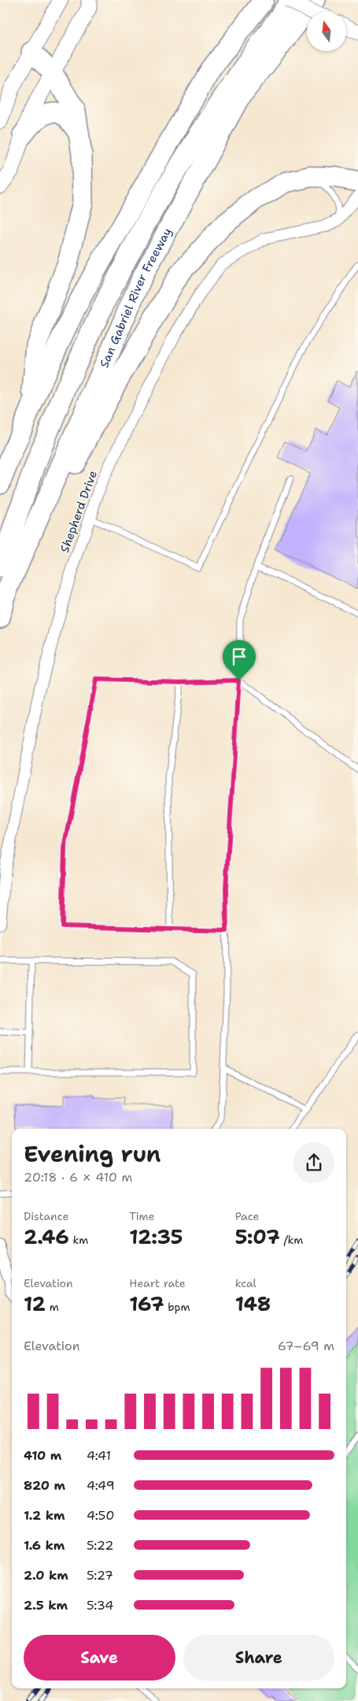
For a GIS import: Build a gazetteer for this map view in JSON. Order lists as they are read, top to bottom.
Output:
{
  "streets": {
    "highway": ["San Gabriel River Freeway"],
    "street": ["Shepherd Drive"]
  },
  "north": "top",
  "page": {
    "heading": ["Evening run", "20:18 · 6 × 410 m"],
    "stats": [
      ["Distance", "2.46 km"],
      ["Time", "12:35"],
      ["Pace", "5:07 /km"],
      ["Elevation", "12 m"],
      ["Heart rate", "167 bpm"],
      ["kcal", "148"]
    ],
    "chart": ["Elevation", "67–69 m"],
    "list": [
      {
        "name": "410 m",
        "note": "4:41"
      },
      {
        "name": "820 m",
        "note": "4:49"
      },
      {
        "name": "1.2 km",
        "note": "4:50"
      },
      {
        "name": "1.6 km",
        "note": "5:22"
      },
      {
        "name": "2.0 km",
        "note": "5:27"
      },
      {
        "name": "2.5 km",
        "note": "5:34"
      }
    ],
    "buttons": ["Save", "Share"]
  }
}
